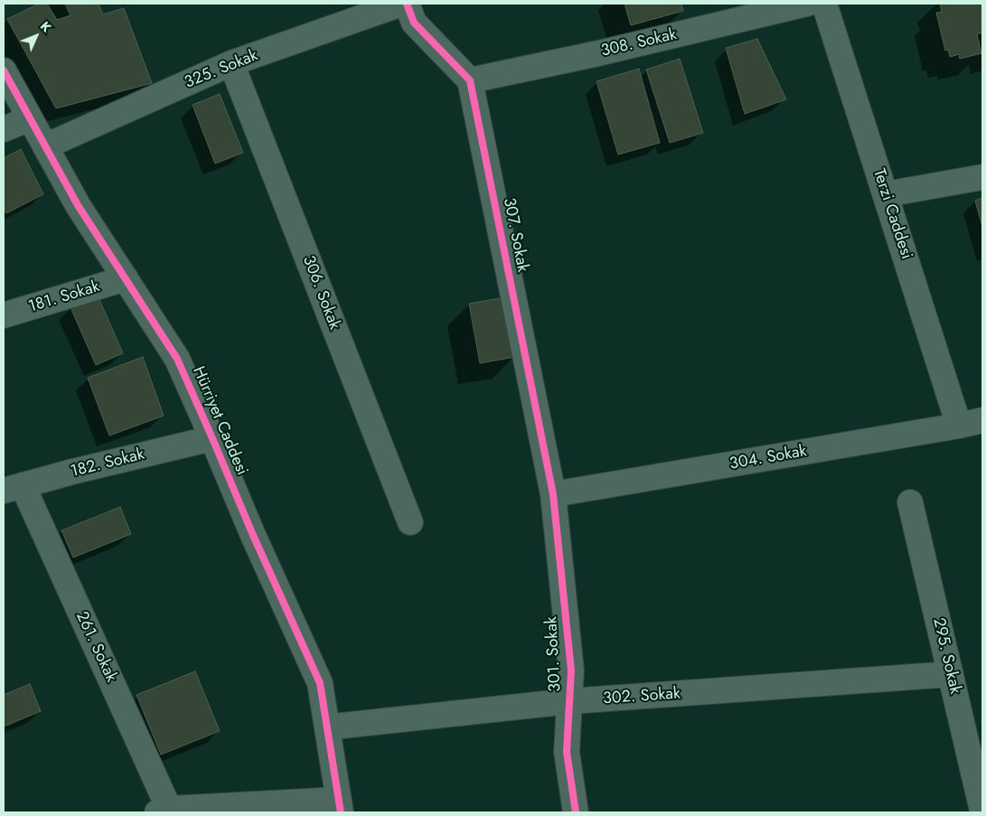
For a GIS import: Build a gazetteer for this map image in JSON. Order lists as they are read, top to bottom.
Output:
{
  "streets": {
    "street": [
      "308. Sokak",
      "325. Sokak",
      "Terzi Caddesi",
      "307. Sokak",
      "306. Sokak",
      "181. Sokak",
      "Hürriyet Caddesi",
      "304. Sokak",
      "182. Sokak",
      "261. Sokak",
      "301. Sokak",
      "295. Sokak",
      "302. Sokak"
    ]
  },
  "crossings": [
    ["308. Sokak", "307. Sokak"],
    ["325. Sokak", "306. Sokak"],
    ["325. Sokak", "Hürriyet Caddesi"],
    ["Terzi Caddesi", "304. Sokak"],
    ["307. Sokak", "304. Sokak"],
    ["307. Sokak", "301. Sokak"],
    ["181. Sokak", "Hürriyet Caddesi"],
    ["Hürriyet Caddesi", "182. Sokak"],
    ["304. Sokak", "301. Sokak"],
    ["182. Sokak", "261. Sokak"],
    ["301. Sokak", "302. Sokak"],
    ["295. Sokak", "302. Sokak"]
  ],
  "north": "top right"
}
